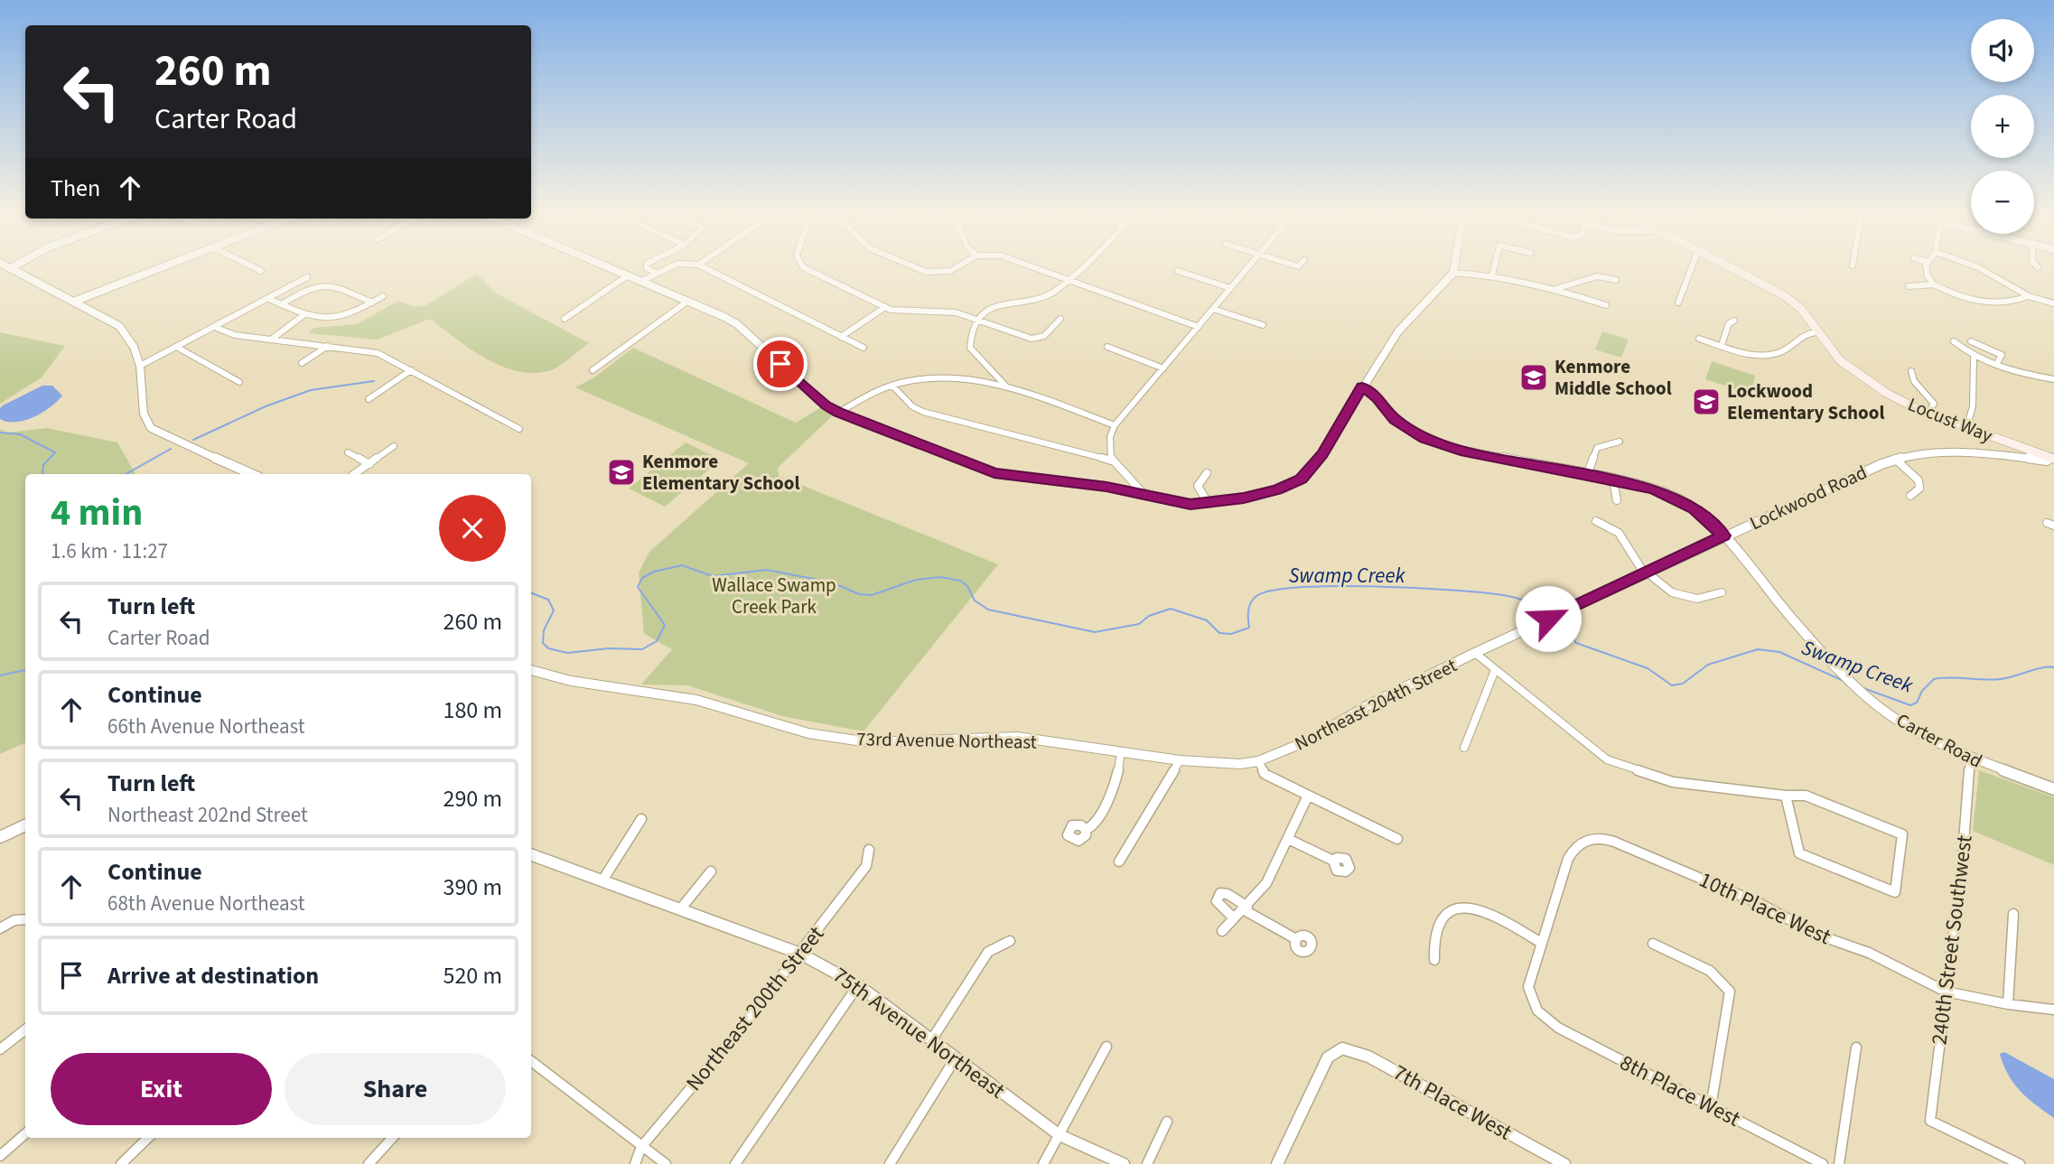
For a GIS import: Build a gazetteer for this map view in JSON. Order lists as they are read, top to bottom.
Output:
{
  "streets": {
    "main road": ["Locust Way"],
    "street": [
      "Lockwood Road",
      "Northeast 204th Street",
      "73rd Avenue Northeast",
      "Carter Road",
      "10th Place West",
      "240th Street Southwest",
      "Northeast 200th Street",
      "75th Avenue Northeast",
      "8th Place West",
      "7th Place West"
    ]
  },
  "crossings": [
    ["Locust Way", "Lockwood Road"],
    ["Lockwood Road", "Northeast 204th Street"],
    ["Lockwood Road", "Carter Road"],
    ["Northeast 204th Street", "73rd Avenue Northeast"],
    ["Carter Road", "240th Street Southwest"],
    ["10th Place West", "240th Street Southwest"],
    ["10th Place West", "8th Place West"],
    ["Northeast 200th Street", "75th Avenue Northeast"]
  ],
  "water": ["Swamp Creek"],
  "parks": ["Wallace Swamp Creek Park"],
  "places": {
    "school or university": ["Kenmore Middle School", "Lockwood Elementary School", "Kenmore Elementary School"]
  },
  "page": {
    "map_buttons": ["+", "−"],
    "turn": ["260 m", "Carter Road"],
    "then": "Then",
    "heading": ["4 min", "1.6 km · 11:27"],
    "list": [
      {
        "name": "Turn left",
        "note": "Carter Road",
        "value": "260 m"
      },
      {
        "name": "Continue",
        "note": "66th Avenue Northeast",
        "value": "180 m"
      },
      {
        "name": "Turn left",
        "note": "Northeast 202nd Street",
        "value": "290 m"
      },
      {
        "name": "Continue",
        "note": "68th Avenue Northeast",
        "value": "390 m"
      },
      {
        "name": "Arrive at destination",
        "value": "520 m"
      }
    ],
    "buttons": ["Exit", "Share"]
  }
}
